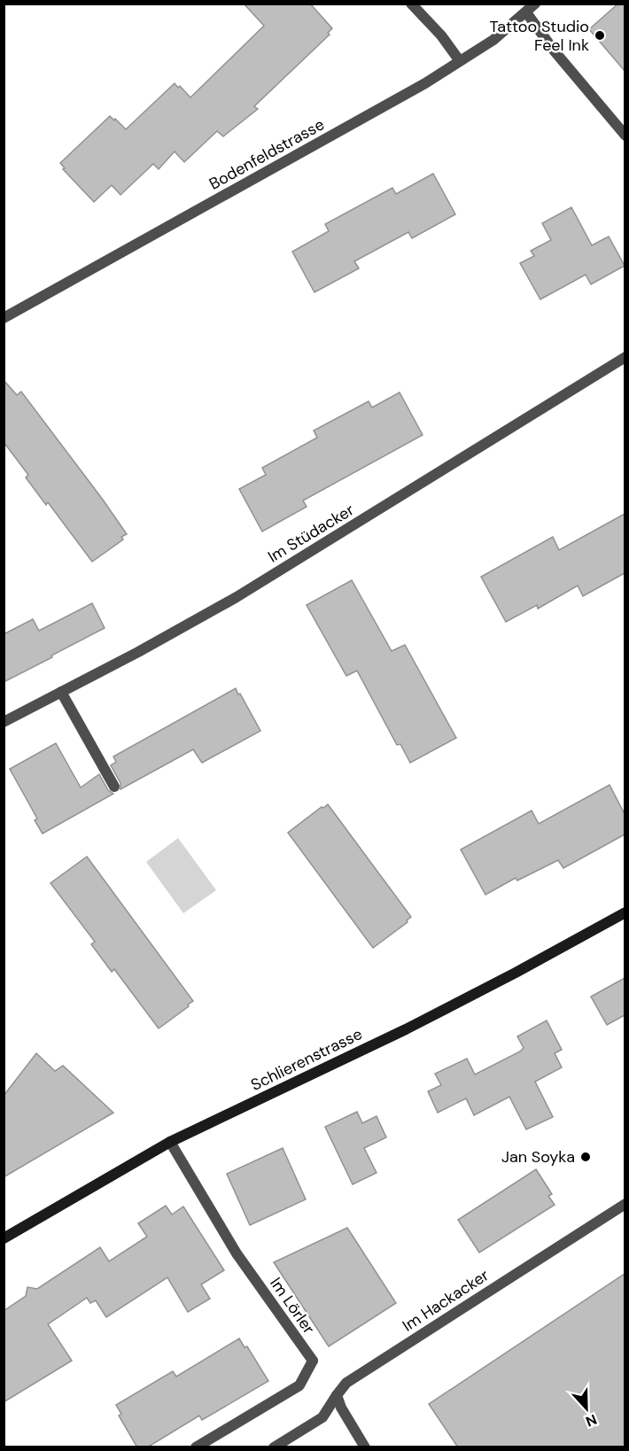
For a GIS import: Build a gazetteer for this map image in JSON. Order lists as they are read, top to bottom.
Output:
{
  "streets": {
    "street": [
      "Bodenfeldstrasse",
      "Im Stüdacker",
      "Schlierenstrasse",
      "Im Hackacker",
      "Im Lörler"
    ]
  },
  "crossings": [
    ["Schlierenstrasse", "Im Lörler"]
  ],
  "places": ["Tattoo Studio Feel Ink", "Jan Soyka"],
  "north": "bottom"
}
